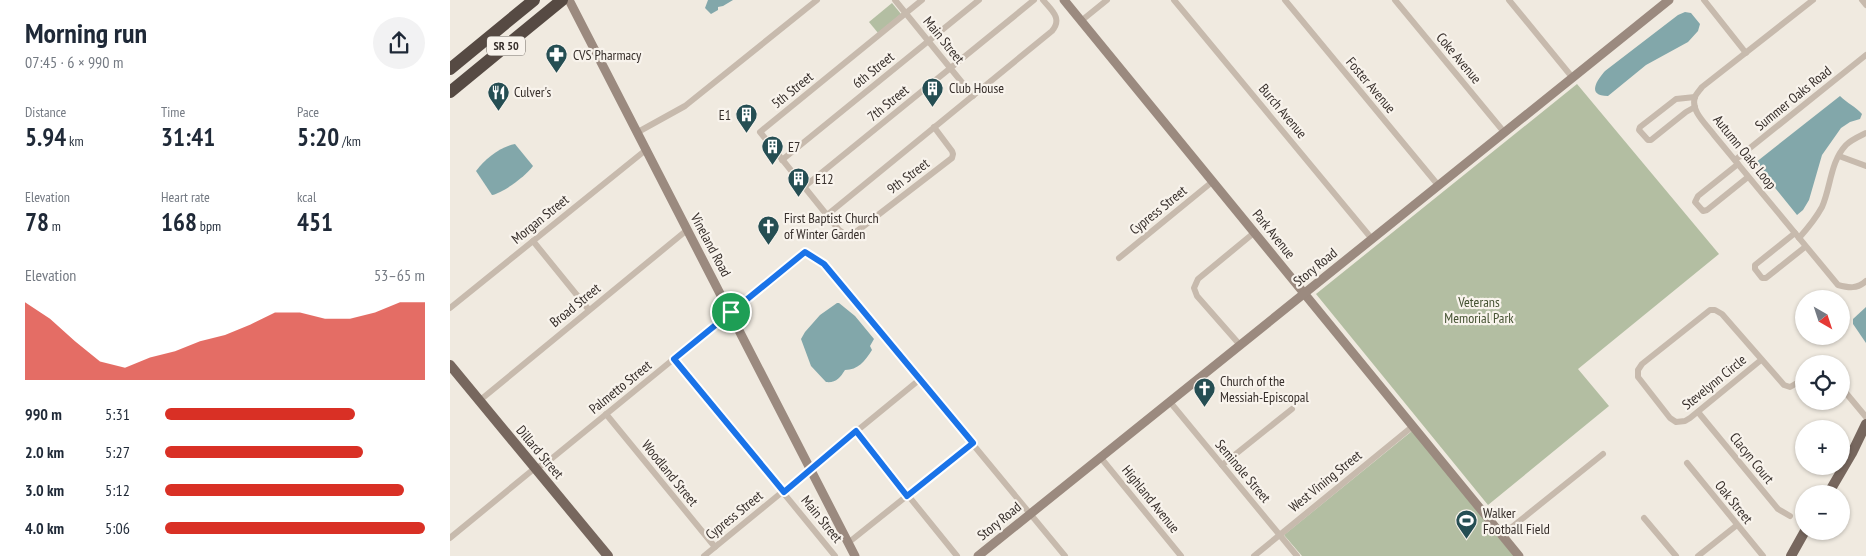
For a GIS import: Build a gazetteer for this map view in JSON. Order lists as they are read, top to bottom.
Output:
{
  "streets": {
    "highway": ["SR 50"],
    "main road": ["Dillard Street"],
    "street": [
      "Main Street",
      "Coke Avenue",
      "6th Street",
      "Foster Avenue",
      "5th Street",
      "Summer Oaks Road",
      "7th Street",
      "Burch Avenue",
      "Autumn Oaks Loop",
      "9th Street",
      "Cypress Street",
      "Morgan Street",
      "Park Avenue",
      "Vineland Road",
      "Story Road",
      "Broad Street",
      "Stevelynn Circle",
      "Palmetto Street",
      "Clacyn Court",
      "Seminole Street",
      "Woodland Street",
      "West Vining Street",
      "Highland Avenue",
      "Oak Street"
    ]
  },
  "crossings": [
    ["Main Street", "6th Street"],
    ["Main Street", "5th Street"],
    ["Main Street", "7th Street"],
    ["Main Street", "Cypress Street"],
    ["Main Street", "Palmetto Street"],
    ["Coke Avenue", "Story Road"],
    ["6th Street", "5th Street"],
    ["Foster Avenue", "Story Road"],
    ["5th Street", "7th Street"],
    ["5th Street", "9th Street"],
    ["Summer Oaks Road", "Autumn Oaks Loop"],
    ["Burch Avenue", "Story Road"],
    ["Cypress Street", "Park Avenue"],
    ["Cypress Street", "Vineland Road"],
    ["Cypress Street", "Palmetto Street"],
    ["Cypress Street", "Woodland Street"],
    ["Morgan Street", "Vineland Road"],
    ["Park Avenue", "Story Road"],
    ["Park Avenue", "West Vining Street"],
    ["Vineland Road", "Broad Street"],
    ["Vineland Road", "Palmetto Street"],
    ["Story Road", "Seminole Street"],
    ["Story Road", "Highland Avenue"],
    ["Broad Street", "Dillard Street"],
    ["Stevelynn Circle", "Clacyn Court"],
    ["Palmetto Street", "Dillard Street"],
    ["Palmetto Street", "Woodland Street"],
    ["Seminole Street", "West Vining Street"]
  ],
  "parks": ["Veterans Memorial Park"],
  "places": {
    "pharmacy": ["CVS Pharmacy"],
    "building": [
      "Club House",
      "E1",
      "E7",
      "E12"
    ],
    "restaurant": ["Culver's"],
    "church": ["First Baptist Church of Winter Garden", "Church of the Messiah-Episcopal"],
    "sports": ["Walker Football Field"]
  },
  "north": "bottom right",
  "page": {
    "heading": ["Morning run", "07:45 · 6 × 990 m"],
    "stats": [
      ["Distance", "5.94 km"],
      ["Time", "31:41"],
      ["Pace", "5:20 /km"],
      ["Elevation", "78 m"],
      ["Heart rate", "168 bpm"],
      ["kcal", "451"]
    ],
    "chart": ["Elevation", "53–65 m"],
    "map_buttons": ["+", "−"],
    "list": [
      {
        "name": "990 m",
        "note": "5:31"
      },
      {
        "name": "2.0 km",
        "note": "5:27"
      },
      {
        "name": "3.0 km",
        "note": "5:12"
      },
      {
        "name": "4.0 km",
        "note": "5:06"
      }
    ]
  }
}
